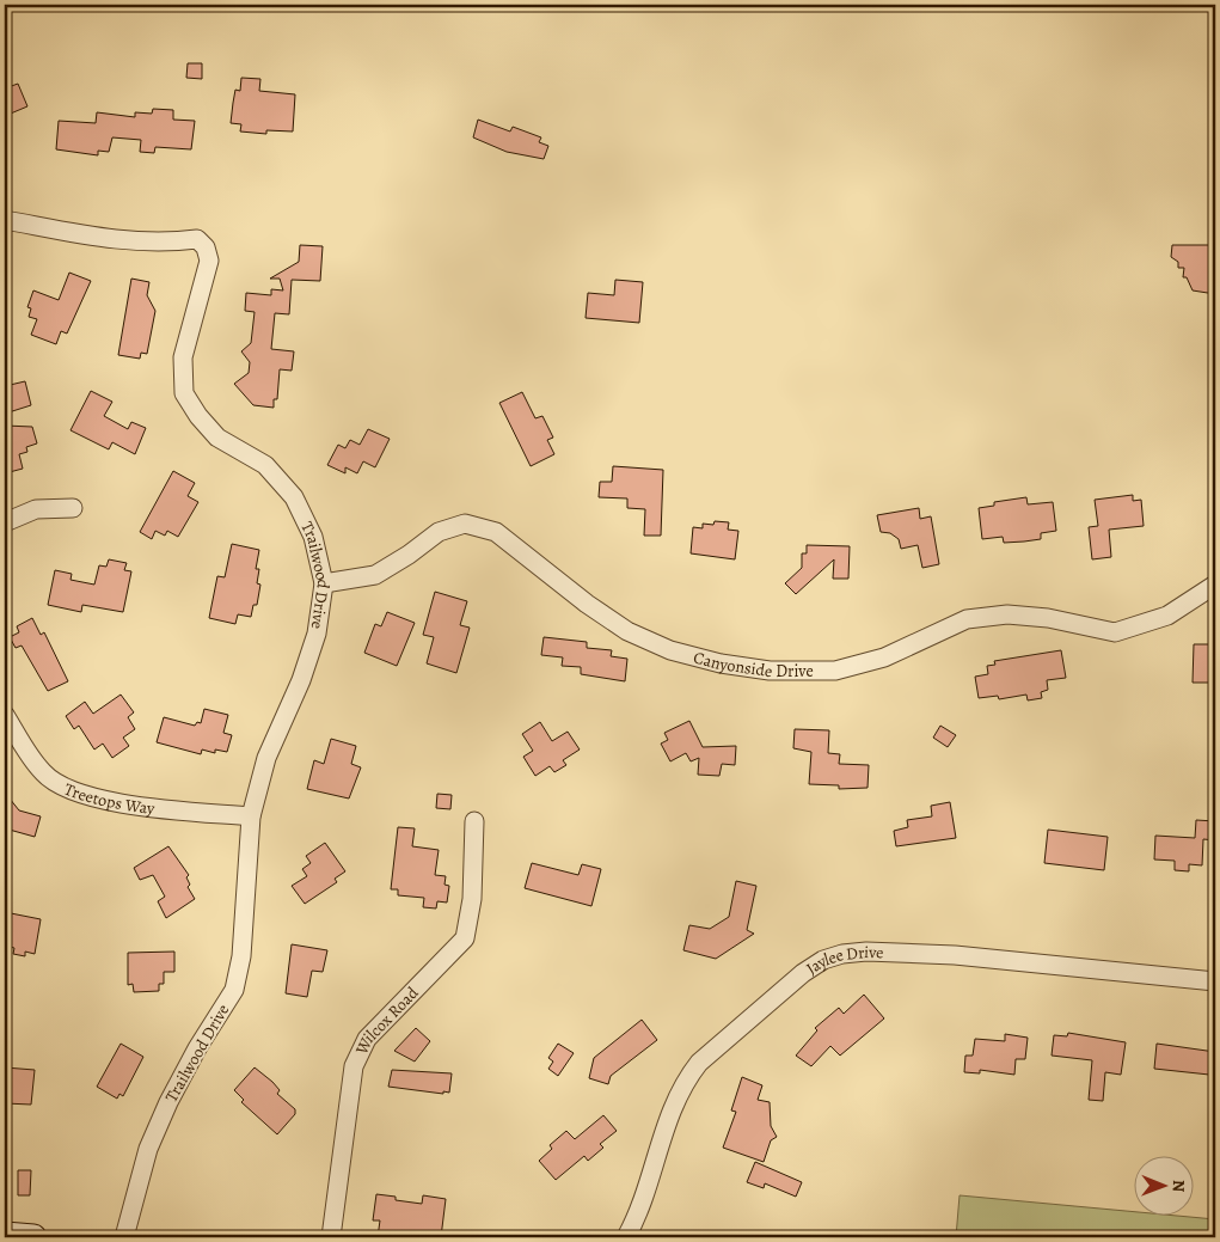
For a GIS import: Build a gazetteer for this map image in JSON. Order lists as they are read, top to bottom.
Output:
{
  "streets": {
    "street": [
      "Trailwood Drive",
      "Canyonside Drive",
      "Treetops Way",
      "Jaylee Drive",
      "Wilcox Road"
    ]
  },
  "crossings": [
    ["Trailwood Drive", "Canyonside Drive"],
    ["Trailwood Drive", "Treetops Way"]
  ],
  "north": "right"
}
